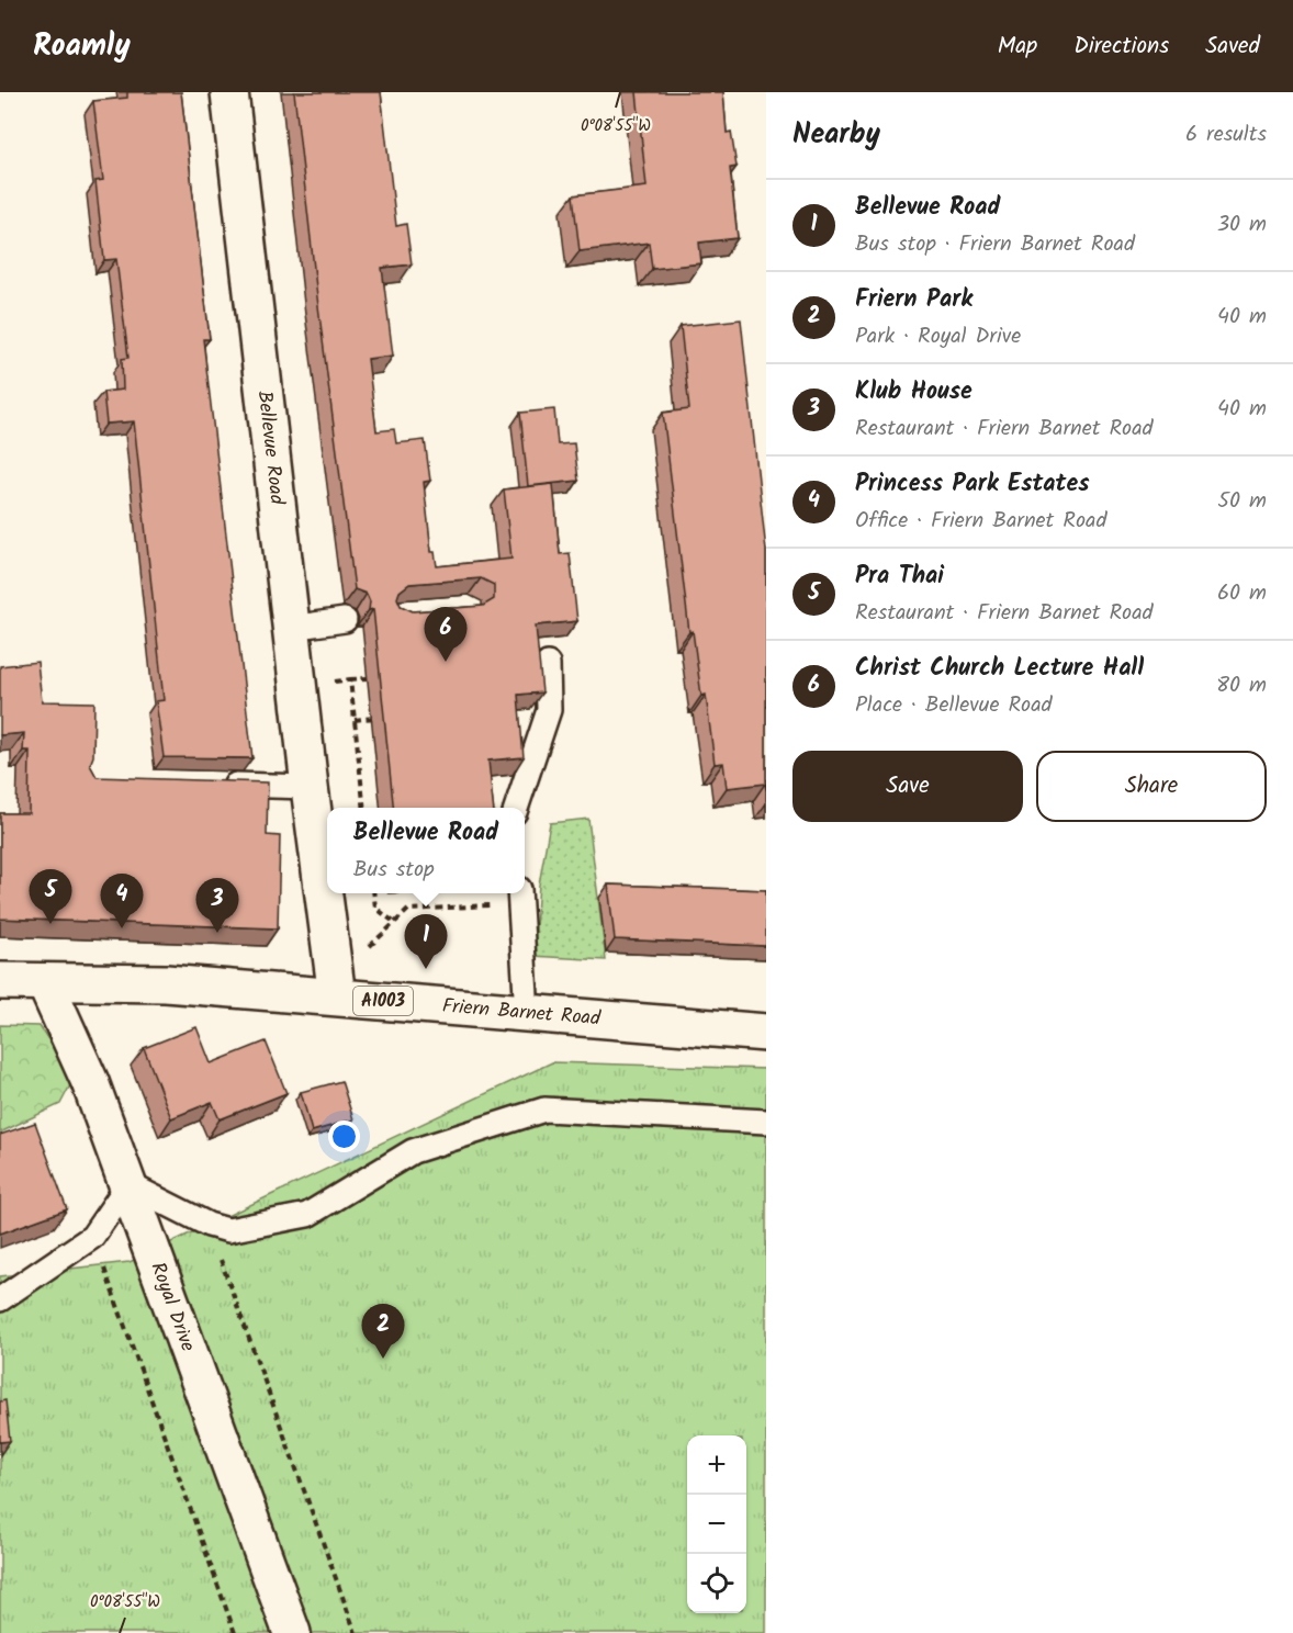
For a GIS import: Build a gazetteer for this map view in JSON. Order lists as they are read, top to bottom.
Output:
{
  "streets": {
    "street": [
      "Bellevue Road",
      "A1003",
      "Friern Barnet Road",
      "Royal Drive"
    ]
  },
  "crossings": [
    ["Bellevue Road", "Friern Barnet Road"],
    ["Friern Barnet Road", "Royal Drive"]
  ],
  "page": {
    "header": "Roamly",
    "nav": ["Map", "Directions", "Saved"],
    "heading": ["Nearby", "6 results"],
    "list": [
      {
        "mark": "1",
        "name": "Bellevue Road",
        "note": "Bus stop · Friern Barnet Road",
        "value": "30 m"
      },
      {
        "mark": "2",
        "name": "Friern Park",
        "note": "Park · Royal Drive",
        "value": "40 m"
      },
      {
        "mark": "3",
        "name": "Klub House",
        "note": "Restaurant · Friern Barnet Road",
        "value": "40 m"
      },
      {
        "mark": "4",
        "name": "Princess Park Estates",
        "note": "Office · Friern Barnet Road",
        "value": "50 m"
      },
      {
        "mark": "5",
        "name": "Pra Thai",
        "note": "Restaurant · Friern Barnet Road",
        "value": "60 m"
      },
      {
        "mark": "6",
        "name": "Christ Church Lecture Hall",
        "note": "Place · Bellevue Road",
        "value": "80 m"
      }
    ],
    "pins": [
      "6",
      "5",
      "4",
      "3",
      "1",
      "2"
    ],
    "buttons": ["Save", "Share"],
    "popup": ["Bellevue Road", "Bus stop"],
    "map_buttons": ["+", "−"]
  },
  "coordinates": ["0°08'55\"W"]
}
